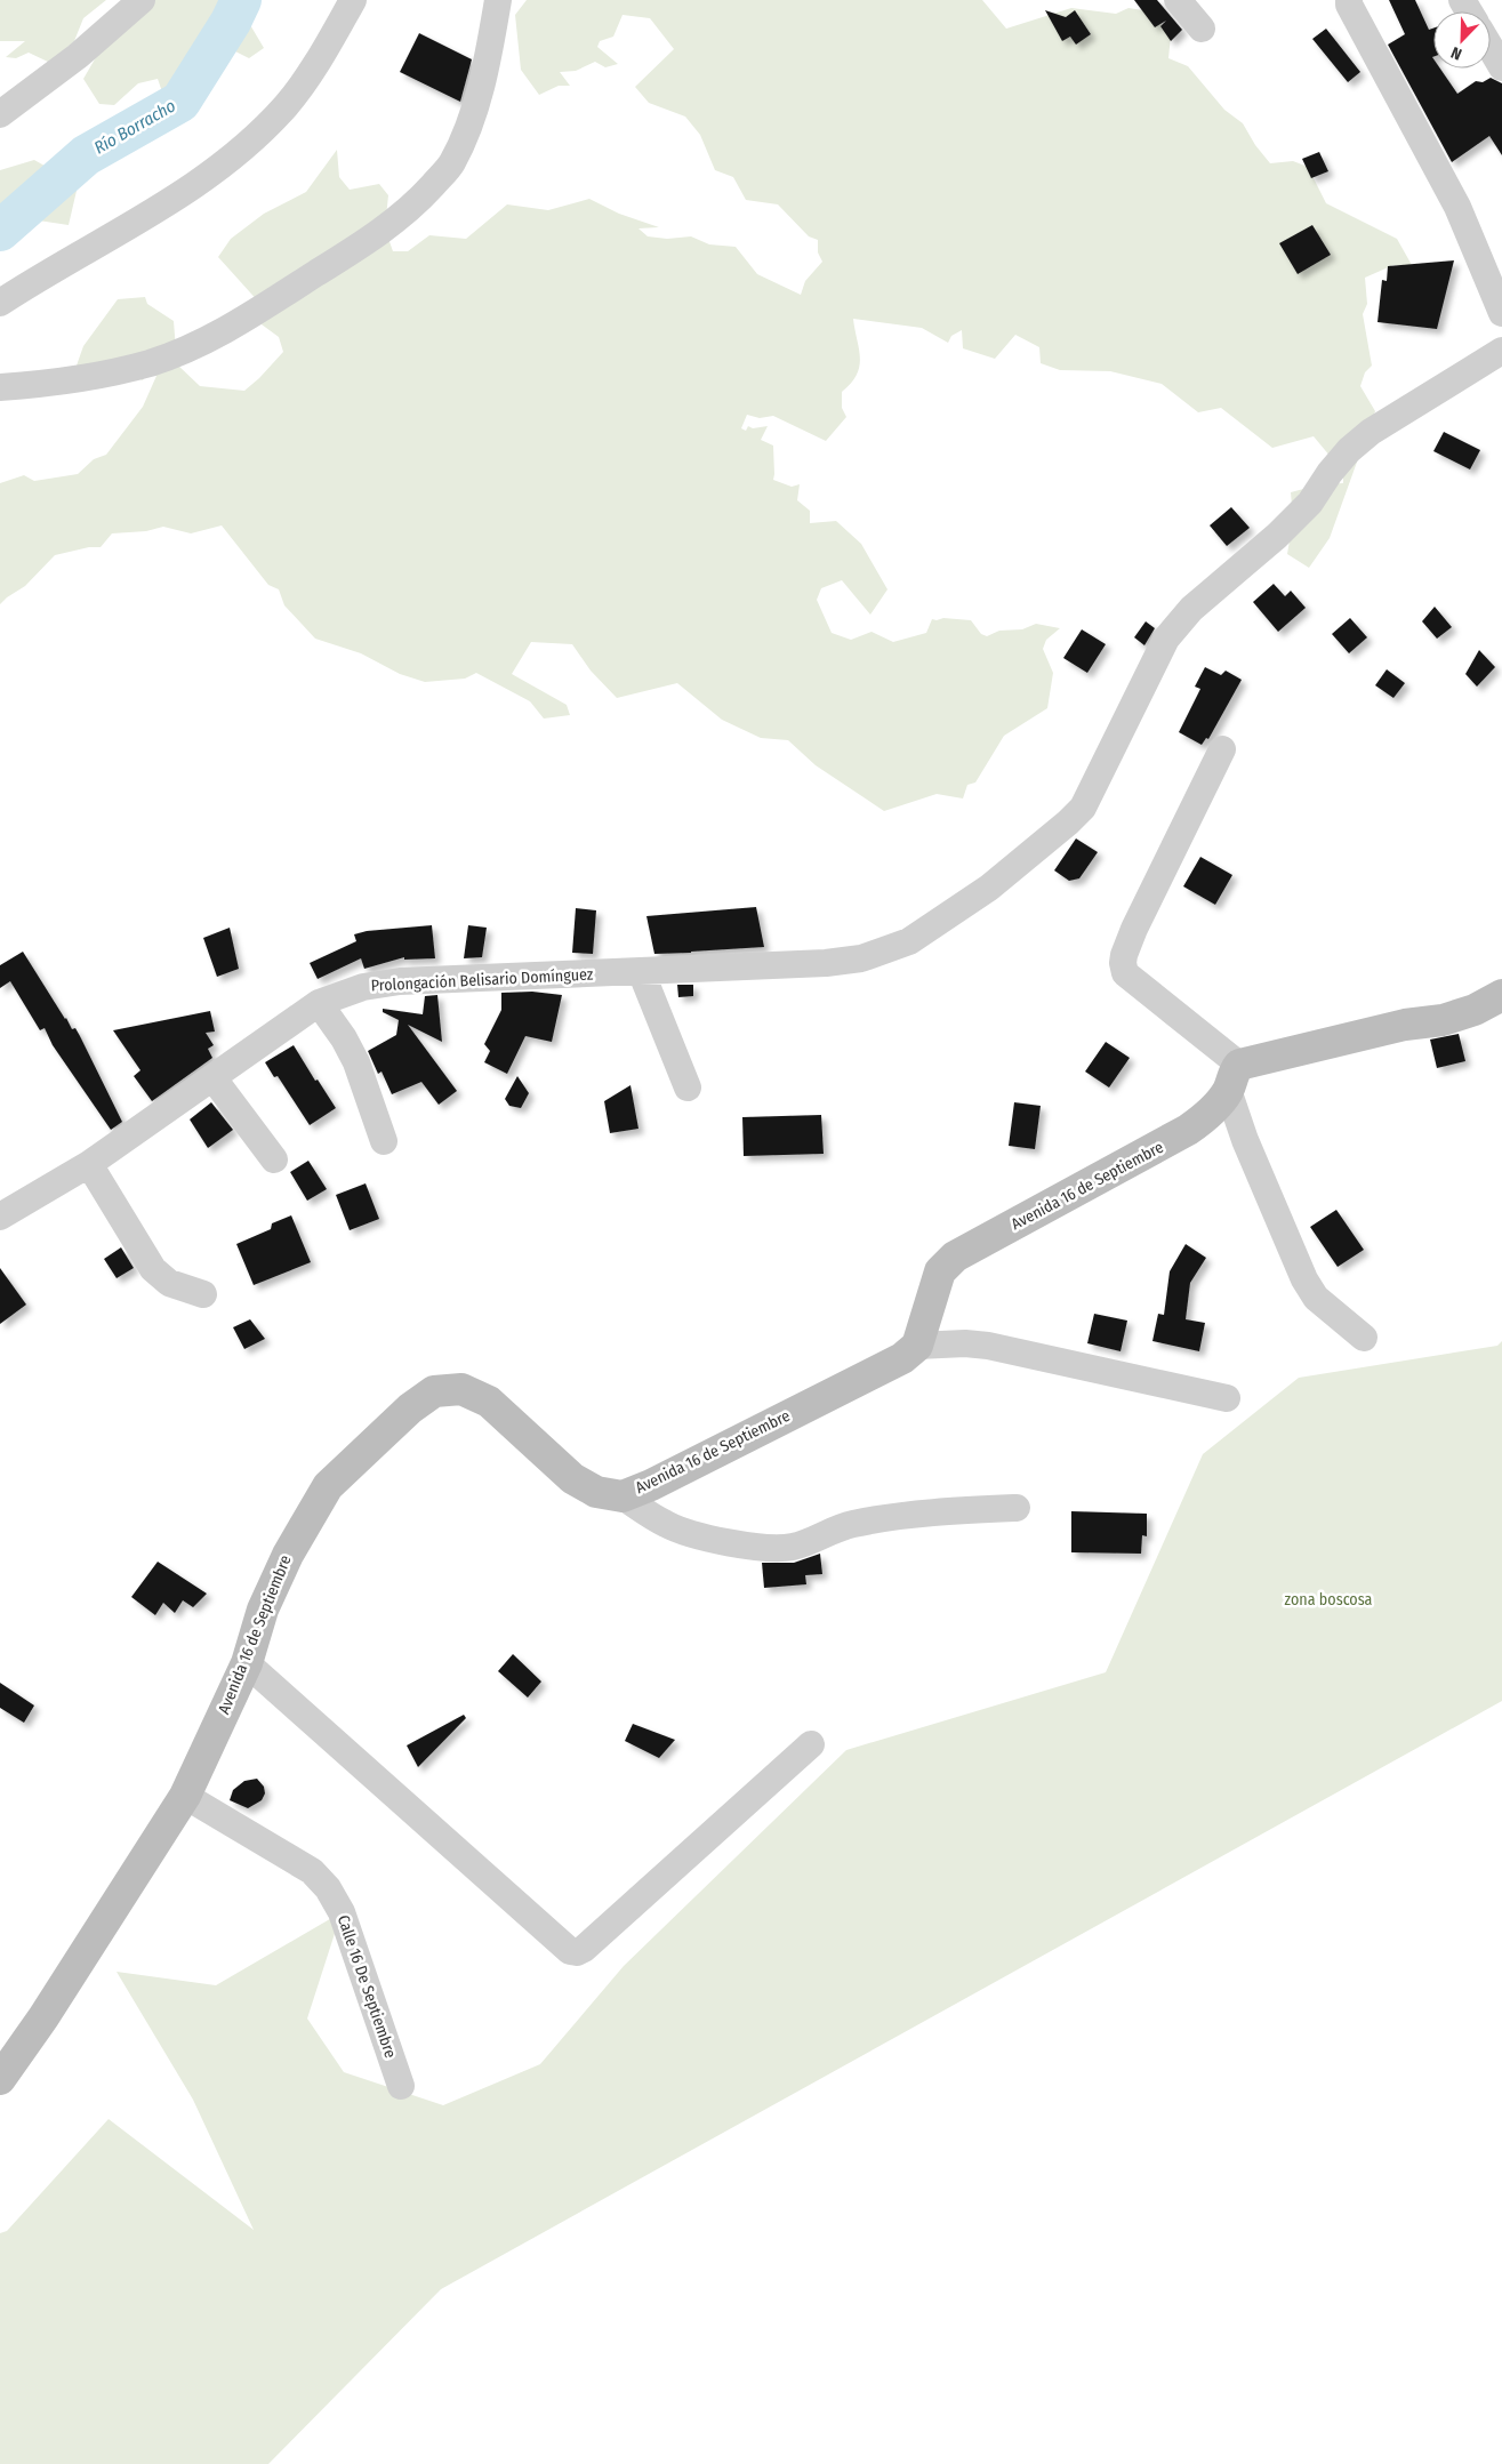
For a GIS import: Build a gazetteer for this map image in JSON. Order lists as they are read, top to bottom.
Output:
{
  "streets": {
    "street": ["Prolongación Belisario Domínguez", "Avenida 16 de Septiembre", "Calle 16 De Septiembre"]
  },
  "crossings": [
    ["Avenida 16 de Septiembre", "Calle 16 De Septiembre"]
  ],
  "water": ["Río Borracho"],
  "parks": ["zona boscosa"],
  "north": "bottom left"
}
